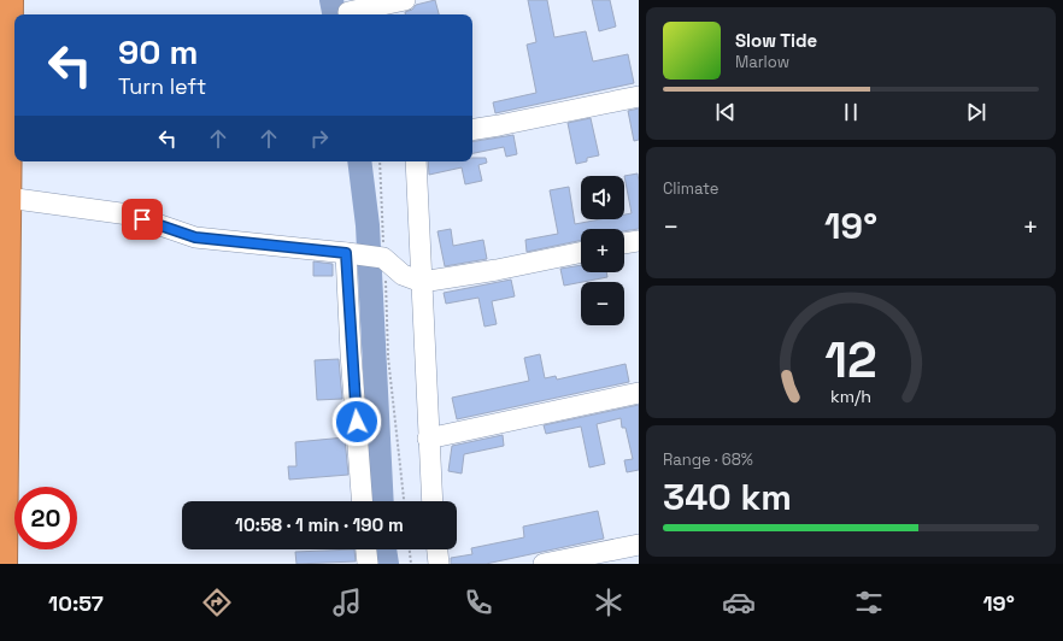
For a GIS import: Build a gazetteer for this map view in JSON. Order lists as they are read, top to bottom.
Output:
{
  "page": {
    "turn": ["90 m", "Turn left"],
    "song": ["Slow Tide", "Marlow"],
    "tile": [
      "Climate",
      ["Range · 68%", "340 km"]
    ],
    "map_buttons": ["+", "−"],
    "heat": ["−", "19°", "+"],
    "limit": "20",
    "trip": "10:58 · 1 min · 190 m",
    "tabs": ["10:57", "19°"],
    "gauge": ["12", "km/h"]
  }
}
